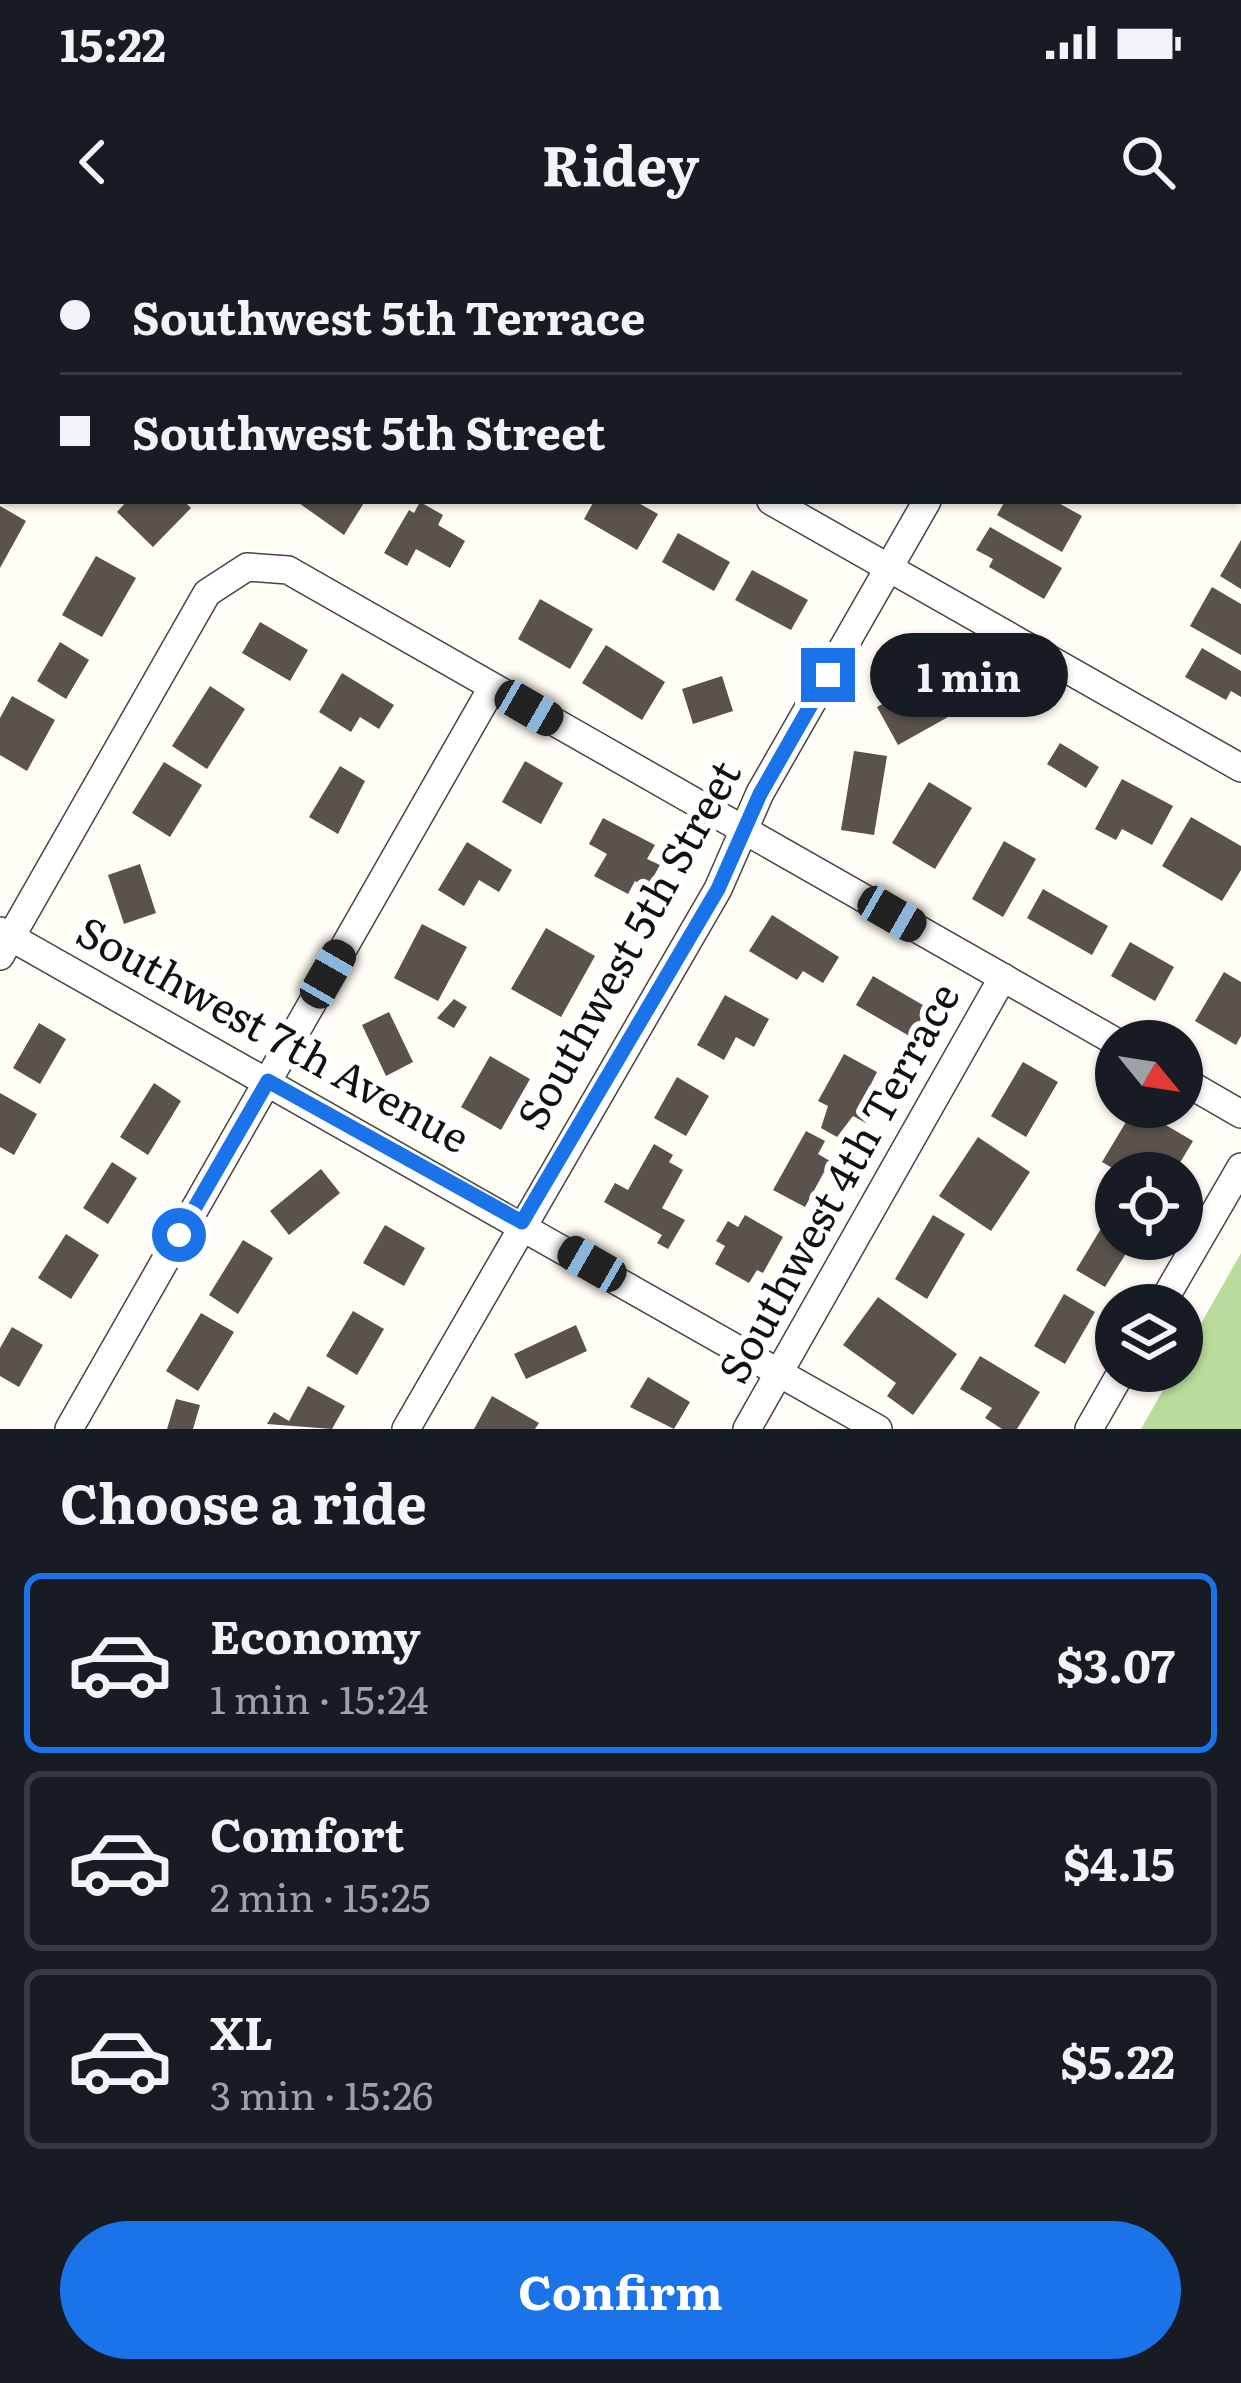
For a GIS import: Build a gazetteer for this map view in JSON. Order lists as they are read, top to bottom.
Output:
{
  "streets": {
    "street": ["Southwest 5th Street", "Southwest 7th Avenue", "Southwest 4th Terrace"]
  },
  "crossings": [
    ["Southwest 5th Street", "Southwest 7th Avenue"],
    ["Southwest 7th Avenue", "Southwest 4th Terrace"]
  ],
  "north": "bottom right",
  "page": {
    "status": "15:22",
    "header": "Ridey",
    "banner": ["Southwest 5th Terrace", "Southwest 5th Street"],
    "bubble": "1 min",
    "heading": "Choose a ride",
    "list": [
      {
        "name": "Economy",
        "note": "1 min · 15:24",
        "value": "$3.07"
      },
      {
        "name": "Comfort",
        "note": "2 min · 15:25",
        "value": "$4.15"
      },
      {
        "name": "XL",
        "note": "3 min · 15:26",
        "value": "$5.22"
      }
    ],
    "buttons": "Confirm"
  }
}
